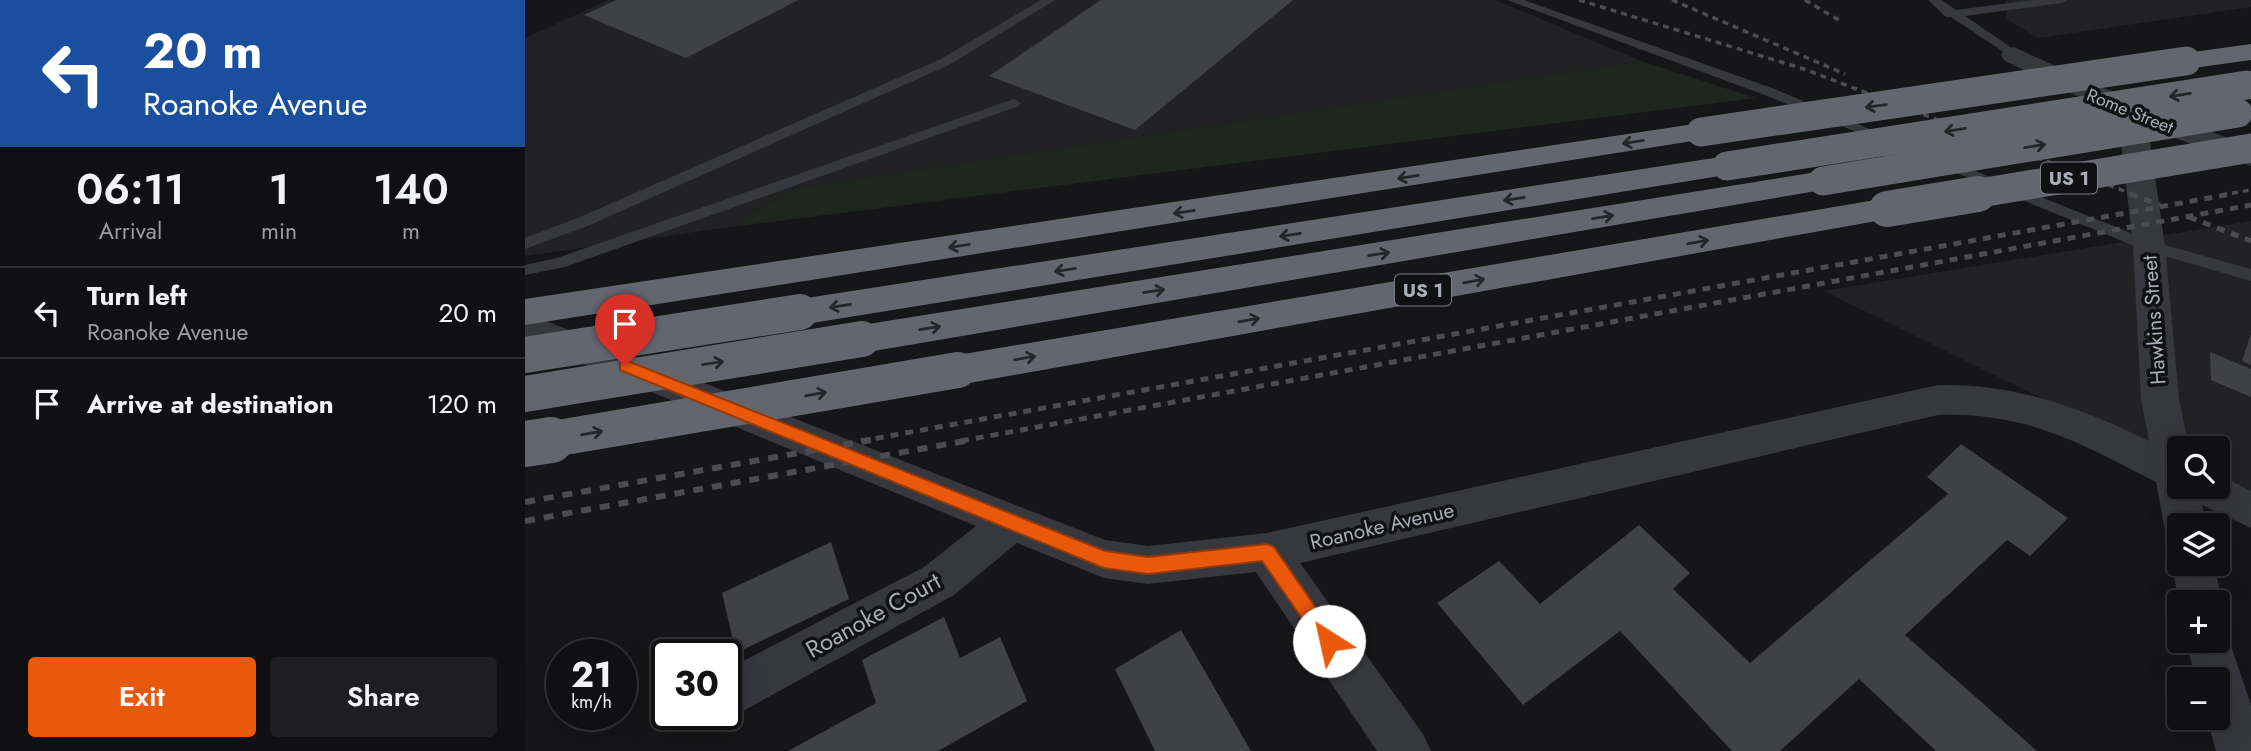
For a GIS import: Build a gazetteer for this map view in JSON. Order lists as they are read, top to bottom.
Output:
{
  "streets": {
    "highway": ["US 1"],
    "street": [
      "Rome Street",
      "Hawkins Street",
      "Roanoke Avenue",
      "Roanoke Court"
    ]
  },
  "crossings": [
    ["Rome Street", "Hawkins Street"],
    ["Roanoke Avenue", "Roanoke Court"]
  ],
  "page": {
    "turn": ["20 m", "Roanoke Avenue"],
    "eta": [
      "06:11",
      "Arrival",
      "1",
      "min",
      "140",
      "m"
    ],
    "list": [
      {
        "name": "Turn left",
        "note": "Roanoke Avenue",
        "value": "20 m"
      },
      {
        "name": "Arrive at destination",
        "value": "120 m"
      }
    ],
    "map_buttons": ["+", "−"],
    "speed": "21 km/h",
    "limit": "30",
    "buttons": ["Exit", "Share"]
  }
}
